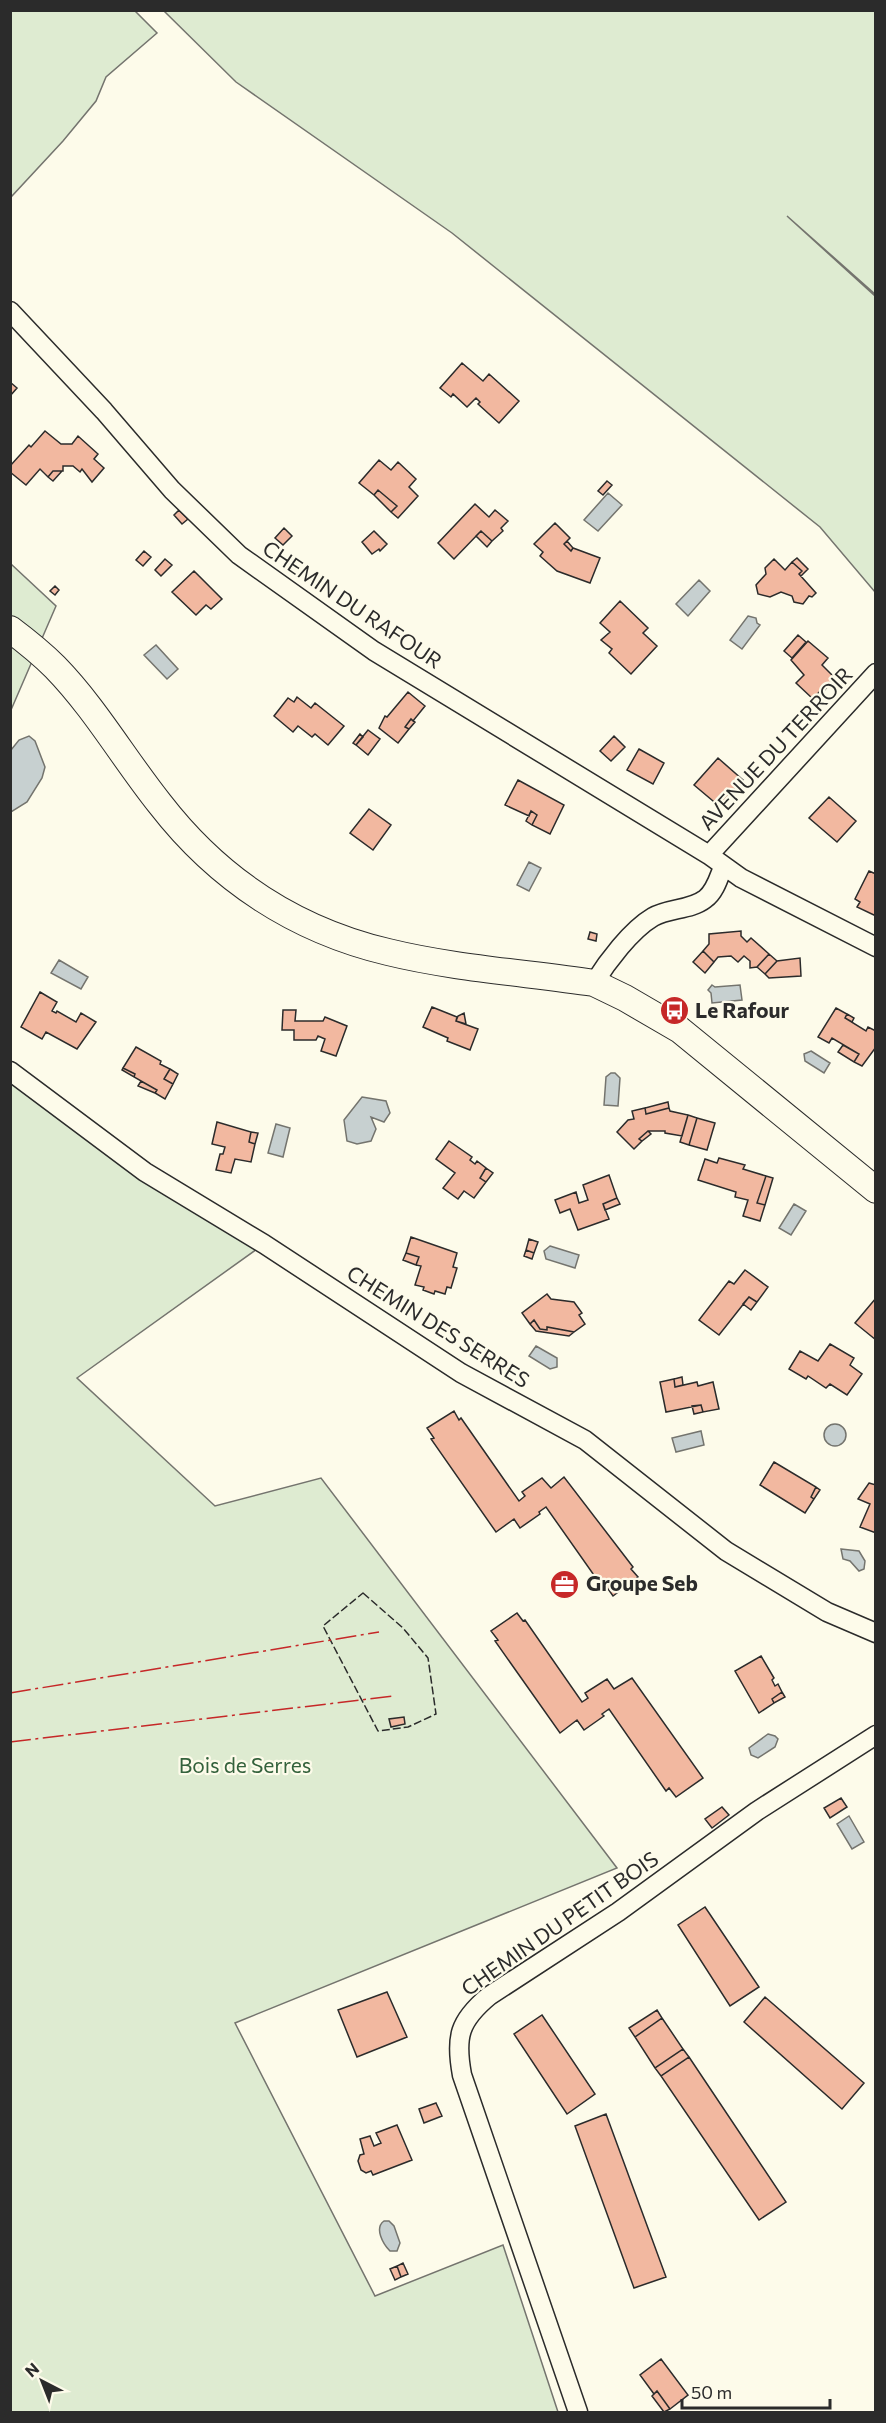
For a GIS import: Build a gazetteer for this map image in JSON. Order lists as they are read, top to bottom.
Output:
{
  "streets": {
    "street": [
      "CHEMIN DU RAFOUR",
      "AVENUE DU TERROIR",
      "CHEMIN DES SERRES",
      "CHEMIN DU PETIT BOIS"
    ]
  },
  "crossings": [
    ["CHEMIN DU RAFOUR", "AVENUE DU TERROIR"]
  ],
  "parks": ["Bois de Serres"],
  "places": {
    "bus stop": ["Le Rafour"],
    "office": ["Groupe Seb"]
  },
  "scale_bar": "50 m",
  "north": "top left"
}
